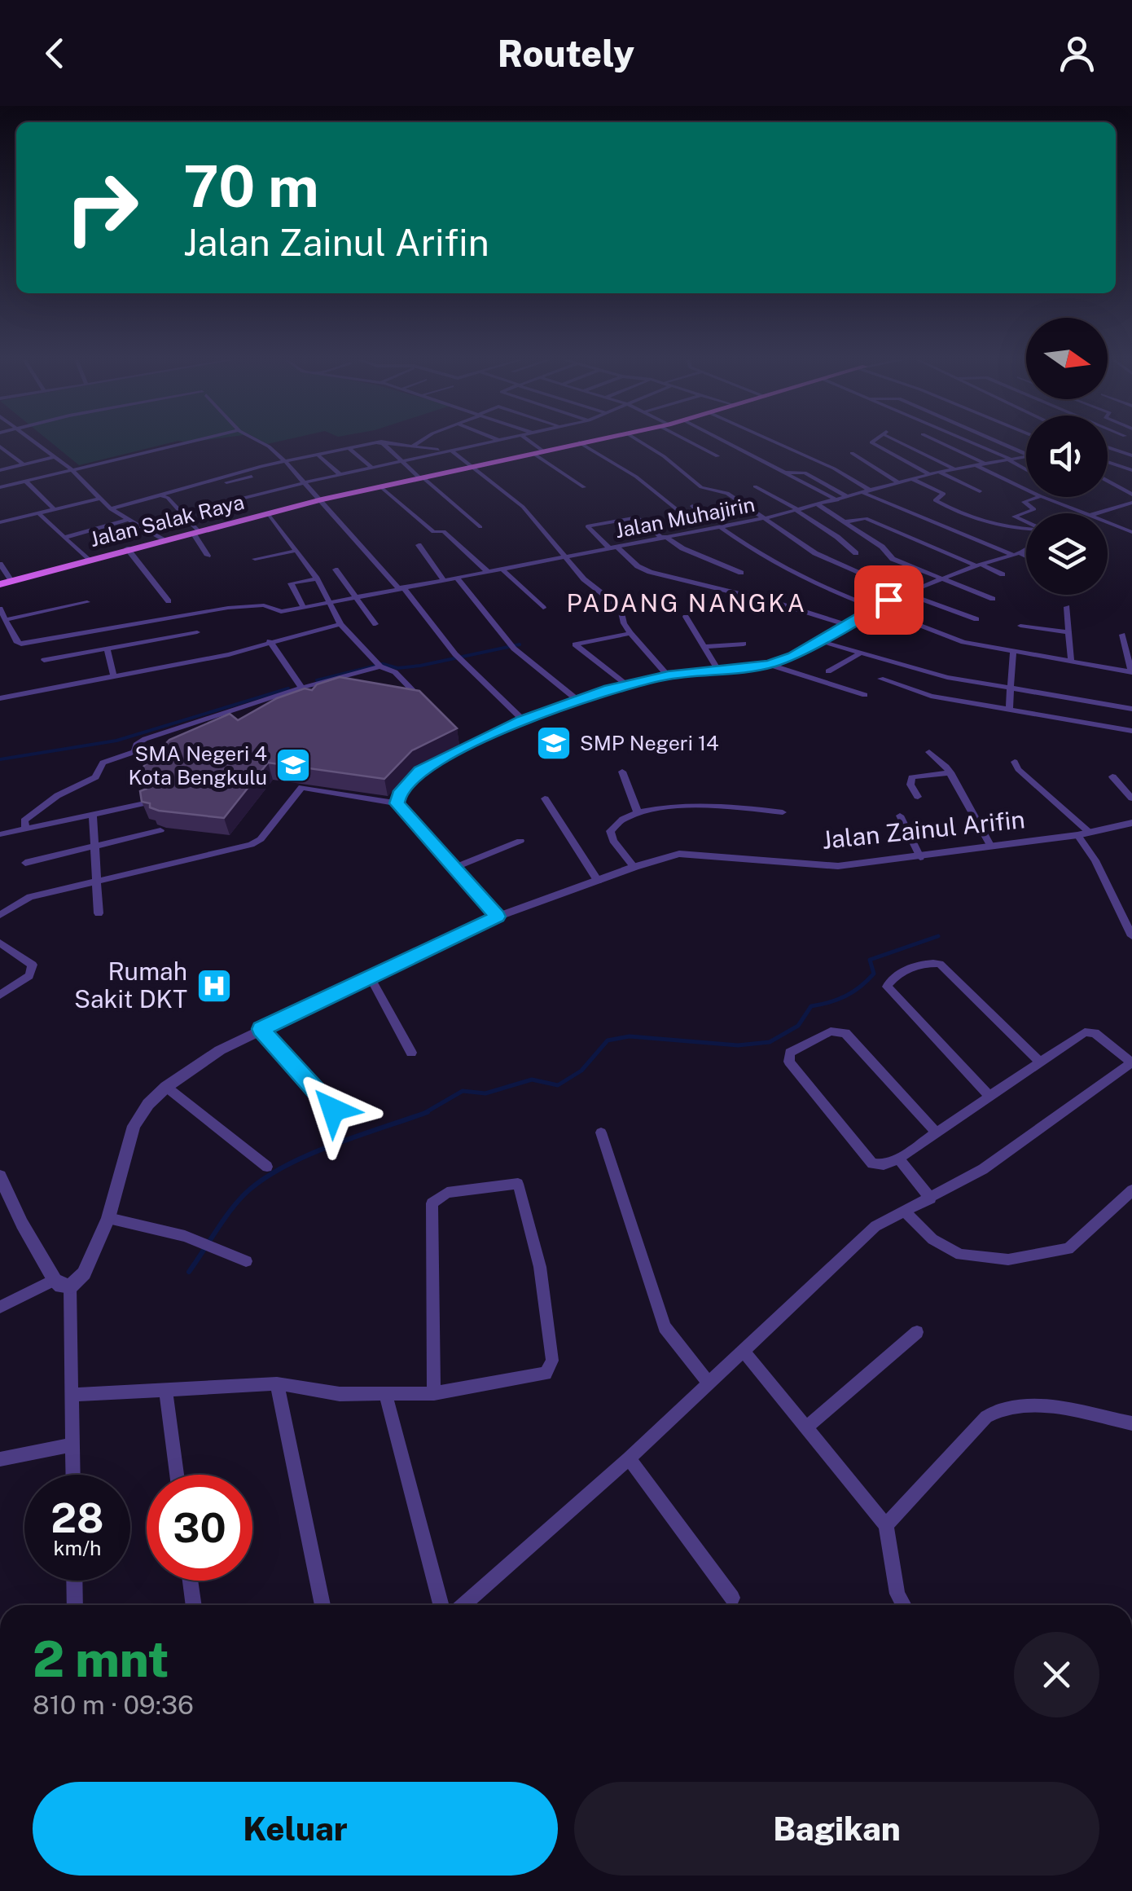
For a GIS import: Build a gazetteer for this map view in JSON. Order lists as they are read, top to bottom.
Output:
{
  "streets": {
    "main road": ["Jalan Salak Raya"],
    "street": ["Jalan Muhajirin", "Jalan Zainul Arifin"]
  },
  "districts": ["PADANG NANGKA"],
  "places": {
    "school or university": ["SMP Negeri 14", "SMA Negeri 4 Kota Bengkulu"],
    "hospital": ["Rumah Sakit DKT"]
  },
  "north": "right",
  "page": {
    "header": "Routely",
    "turn": ["70 m", "Jalan Zainul Arifin"],
    "speed": "28 km/h",
    "limit": "30",
    "heading": ["2 mnt", "810 m · 09:36"],
    "buttons": ["Keluar", "Bagikan"]
  }
}
